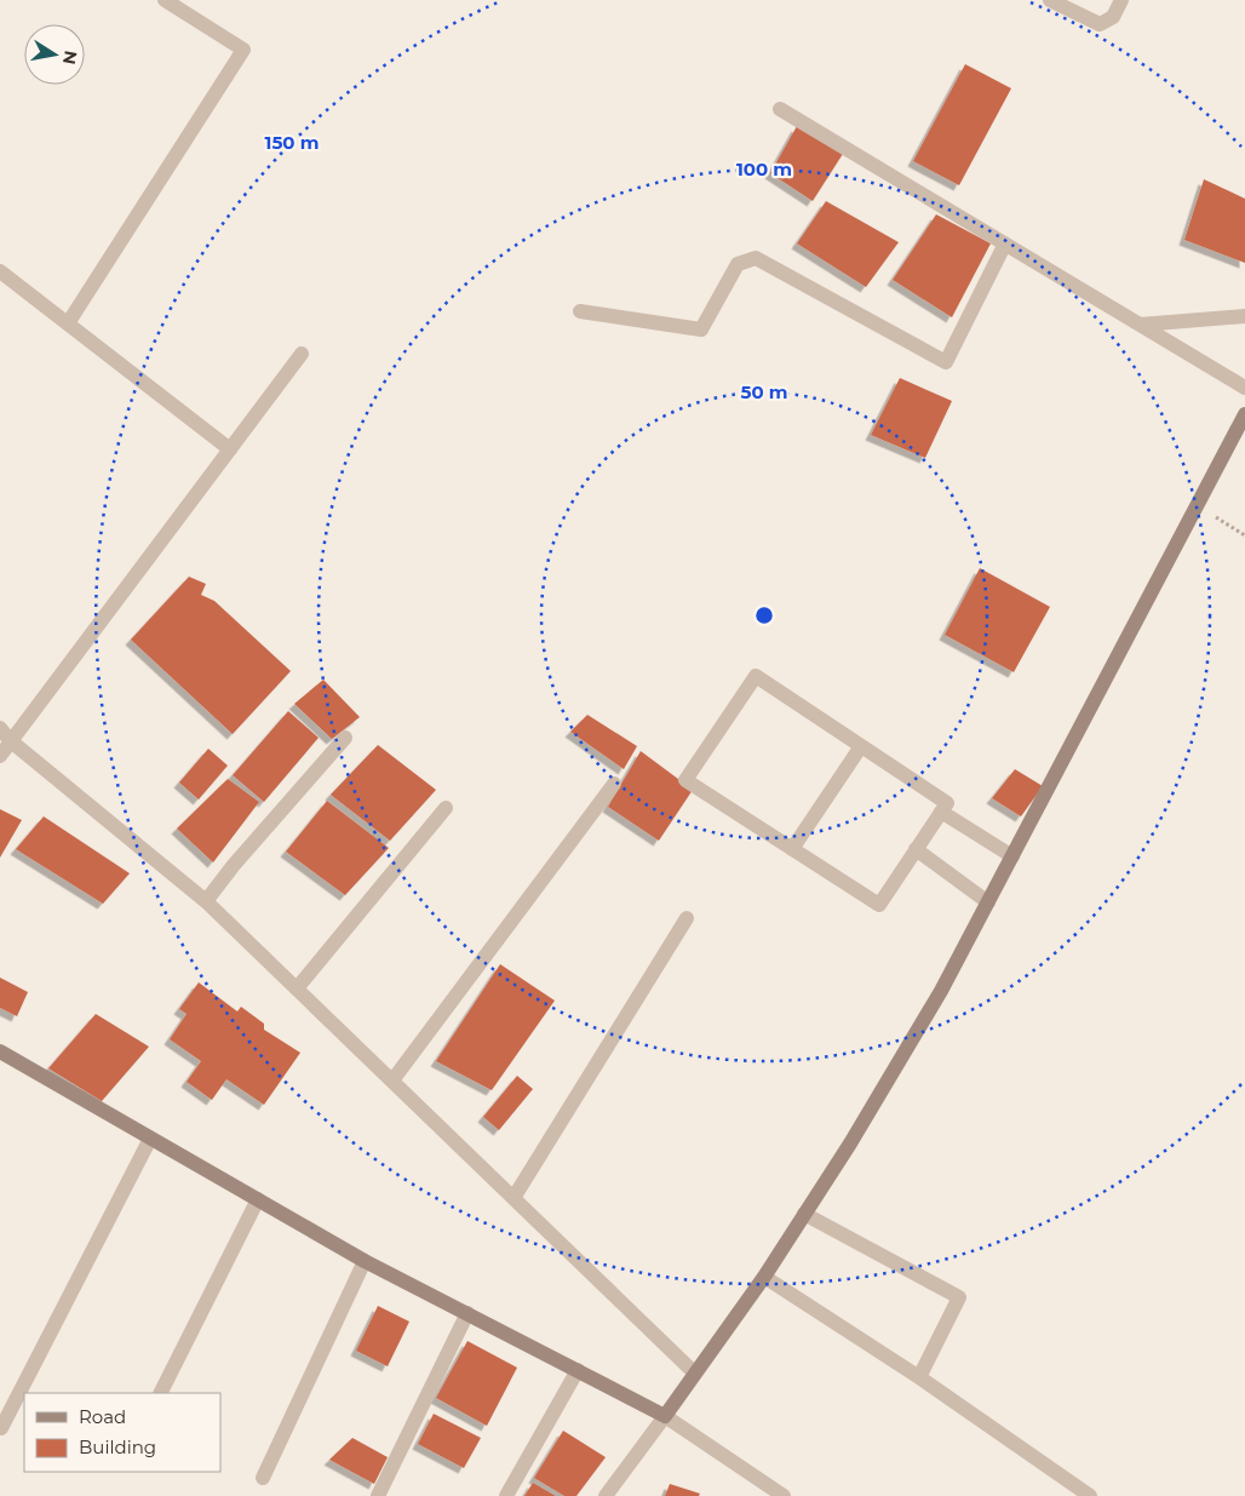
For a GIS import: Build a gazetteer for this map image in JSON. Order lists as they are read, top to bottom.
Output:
{
  "legend": ["Road", "Building"],
  "north": "right",
  "rings": ["150 m", "100 m", "50 m"]
}
